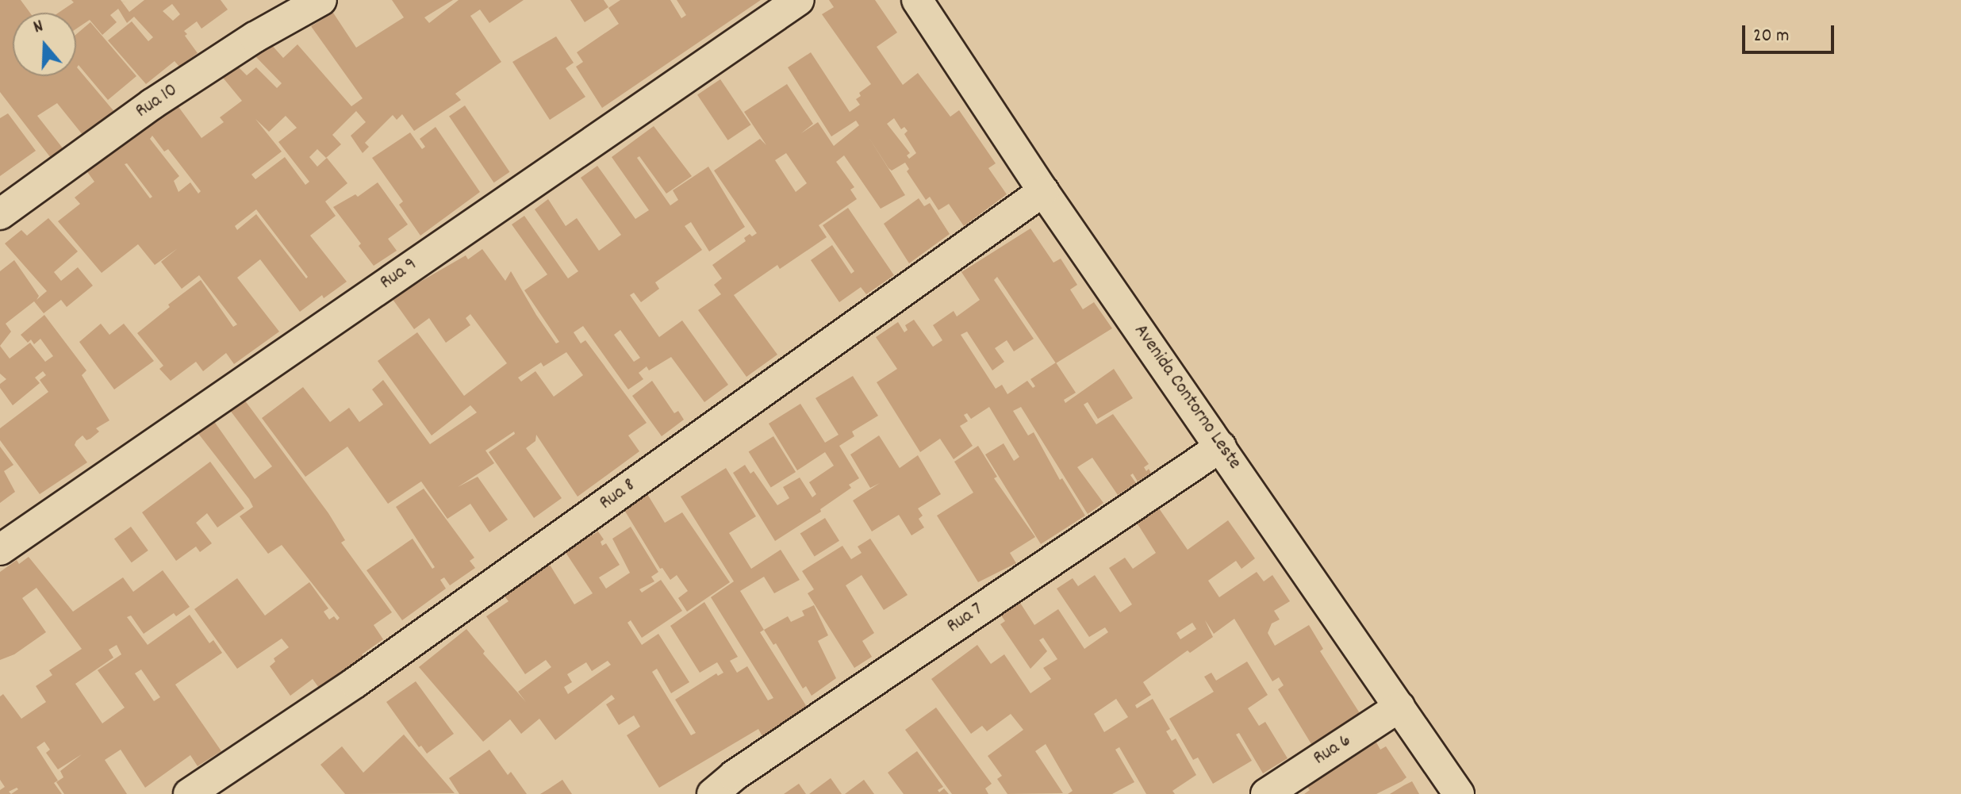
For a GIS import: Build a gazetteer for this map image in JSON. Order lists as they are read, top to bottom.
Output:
{
  "streets": {
    "street": [
      "Rua 10",
      "Rua 9",
      "Avenida Contorno Leste",
      "Rua 8",
      "Rua 7",
      "Rua 6"
    ]
  },
  "crossings": [
    ["Avenida Contorno Leste", "Rua 8"],
    ["Avenida Contorno Leste", "Rua 7"],
    ["Avenida Contorno Leste", "Rua 6"]
  ],
  "scale_bar": "20 m",
  "north": "top"
}
